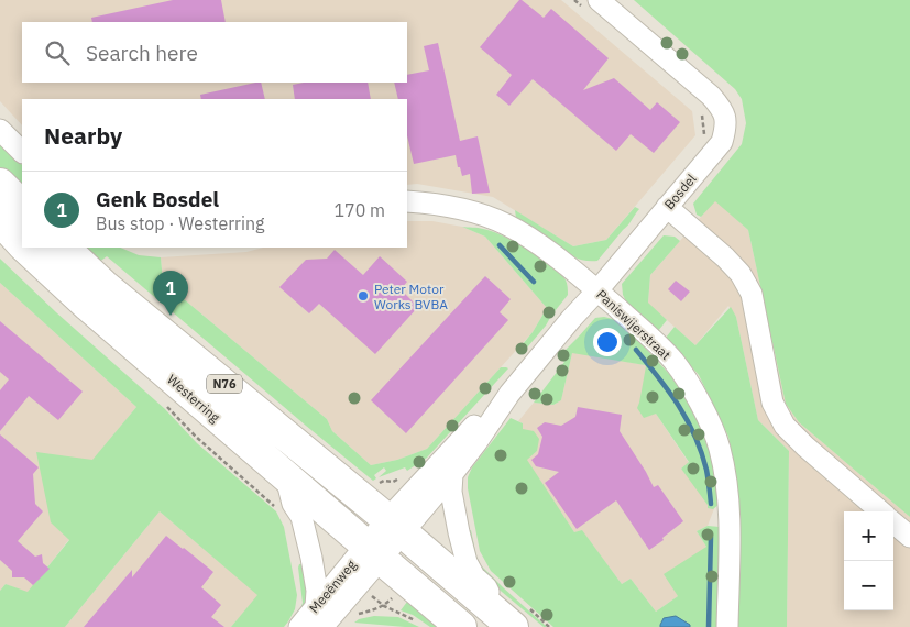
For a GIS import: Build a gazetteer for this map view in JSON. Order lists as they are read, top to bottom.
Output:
{
  "streets": {
    "highway": ["N76", "Westerring"],
    "street": ["Bosdel", "Paniswijerstraat", "Meeënweg"]
  },
  "crossings": [
    ["Bosdel", "Paniswijerstraat"],
    ["Bosdel", "N76"],
    ["Westerring", "Meeënweg"]
  ],
  "places": ["Peter Motor Works BVBA"],
  "page": {
    "search": "Search here",
    "heading": "Nearby",
    "list": [
      {
        "mark": "1",
        "name": "Genk Bosdel",
        "note": "Bus stop · Westerring",
        "value": "170 m"
      }
    ],
    "pins": "1",
    "map_buttons": ["+", "−"]
  }
}
